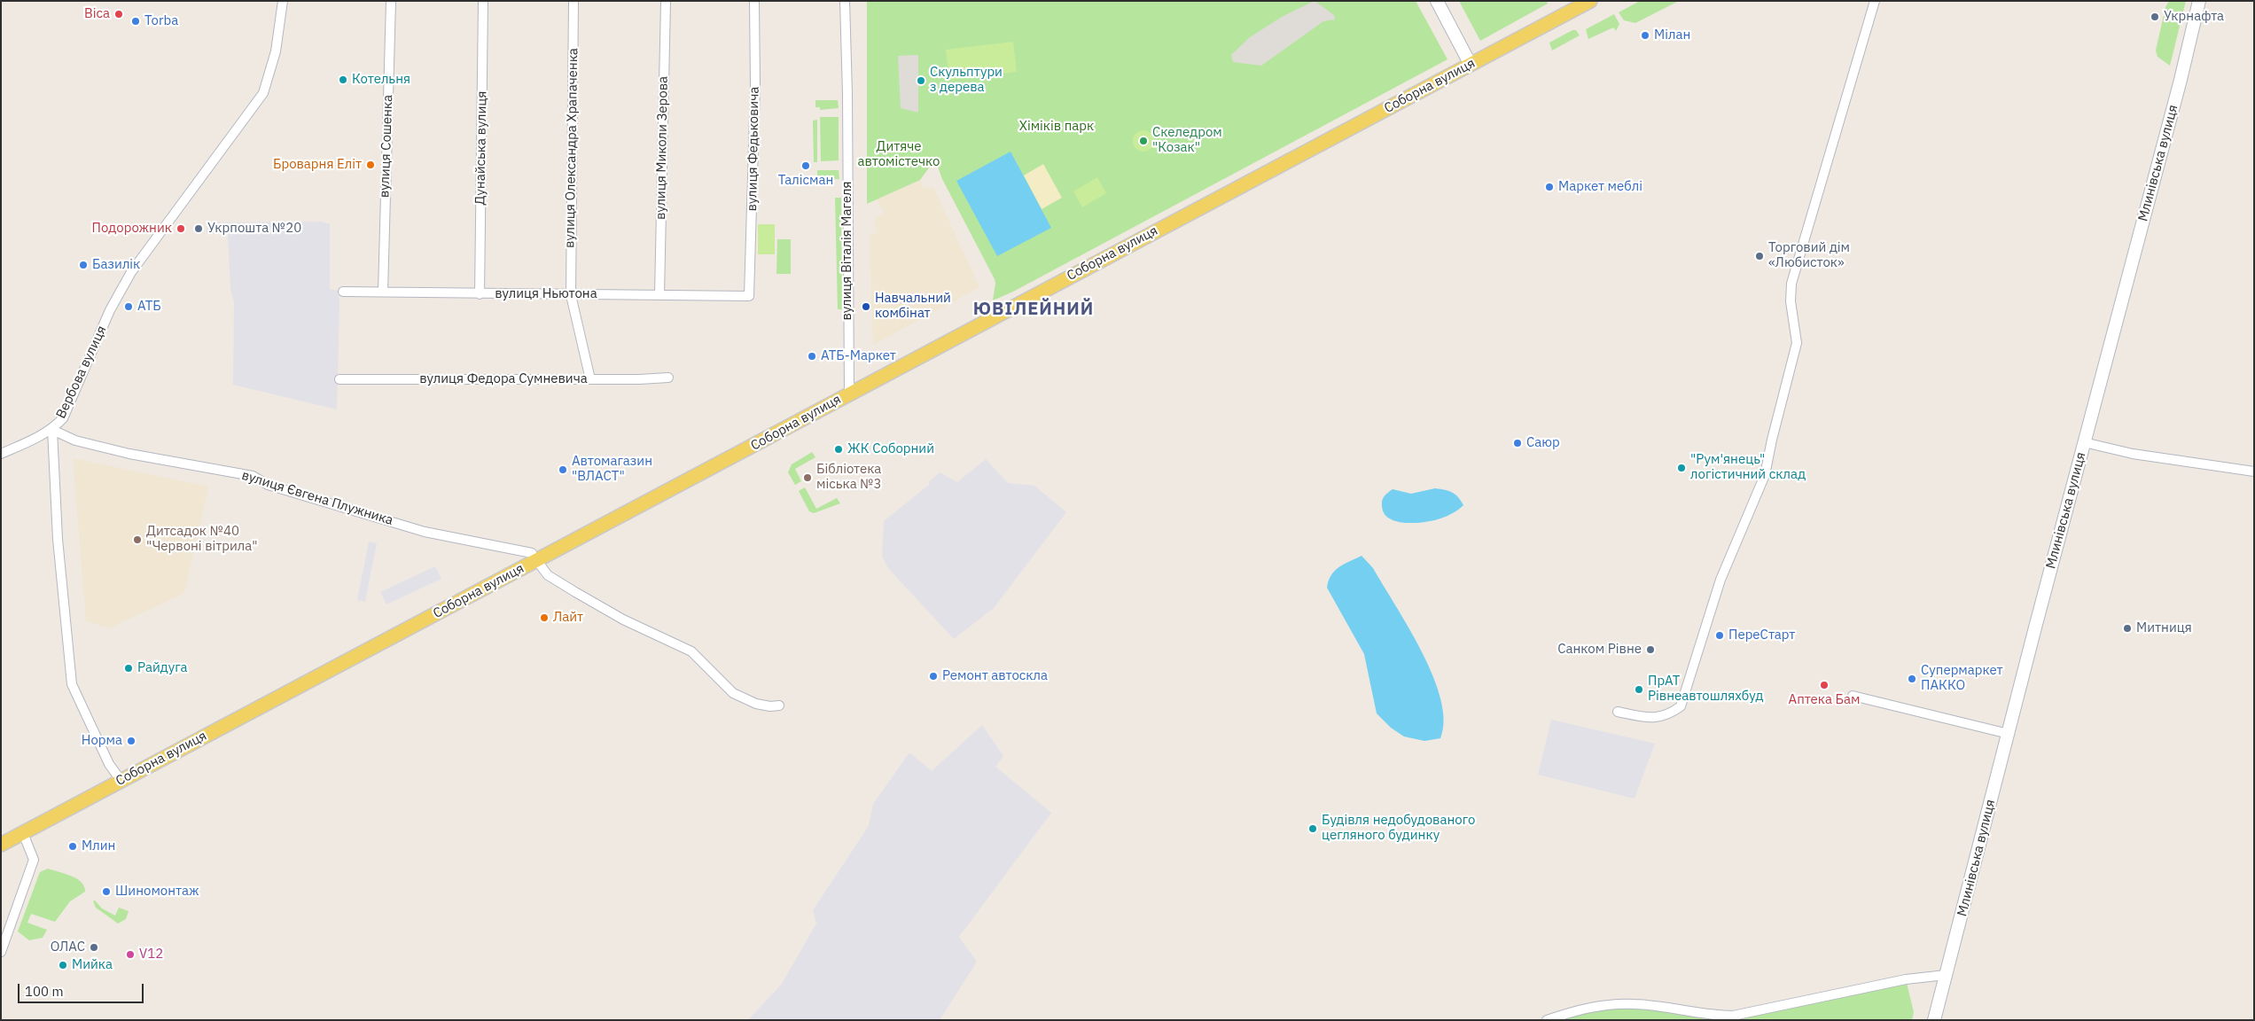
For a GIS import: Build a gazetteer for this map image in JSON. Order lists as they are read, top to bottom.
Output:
{
  "streets": {
    "main road": ["Соборна вулиця", "Млинівська вулиця"],
    "street": [
      "вулиця Сошенка",
      "Дунайська вулиця",
      "вулиця Олександра Храпаченка",
      "вулиця Миколи Зерова",
      "вулиця Федьковича",
      "вулиця Віталія Магеля",
      "вулиця Ньютона",
      "Вербова вулиця",
      "вулиця Федора Сумневича",
      "вулиця Євгена Плужника"
    ]
  },
  "crossings": [
    ["Соборна вулиця", "вулиця Віталія Магеля"],
    ["Соборна вулиця", "Вербова вулиця"],
    ["Соборна вулиця", "вулиця Євгена Плужника"],
    ["вулиця Сошенка", "вулиця Ньютона"],
    ["Дунайська вулиця", "вулиця Ньютона"],
    ["вулиця Олександра Храпаченка", "вулиця Ньютона"],
    ["вулиця Олександра Храпаченка", "вулиця Федора Сумневича"],
    ["вулиця Миколи Зерова", "вулиця Ньютона"],
    ["вулиця Федьковича", "вулиця Ньютона"],
    ["Вербова вулиця", "вулиця Євгена Плужника"]
  ],
  "districts": ["ЮВІЛЕЙНИЙ"],
  "parks": ["Хіміків парк", "Дитяче автомістечко"],
  "places": [
    "Віса",
    "Укрнафта",
    "Torba",
    "Мілан",
    "Котельня",
    "Скульптури з дерева",
    "Скеледром \"Козак\"",
    "Броварня Еліт",
    "Талісман",
    "Маркет меблі",
    "Подорожник",
    "Укрпошта №20",
    "Торговий дім «Любисток»",
    "Базилік",
    "АТБ",
    "Навчальний комбінат",
    "АТБ-Маркет",
    "Саюр",
    "ЖК Соборний",
    "\"Рум'янець\" логістичний склад",
    "Автомагазин \"ВЛАСТ\"",
    "Бібліотека міська №3",
    "Дитсадок №40 \"Червоні вітрила\"",
    "Лайт",
    "Митниця",
    "ПереСтарт",
    "Санком Рівне",
    "Райдуга",
    "Ремонт автоскла",
    "Супермаркет ПАККО",
    "Аптека Бам",
    "ПрАТ Рівнеавтошляхбуд",
    "Норма",
    "Будівля недобудованого цегляного будинку",
    "Млин",
    "Шиномонтаж",
    "ОЛАС",
    "V12",
    "Мийка"
  ],
  "scale_bar": "100 m"
}
